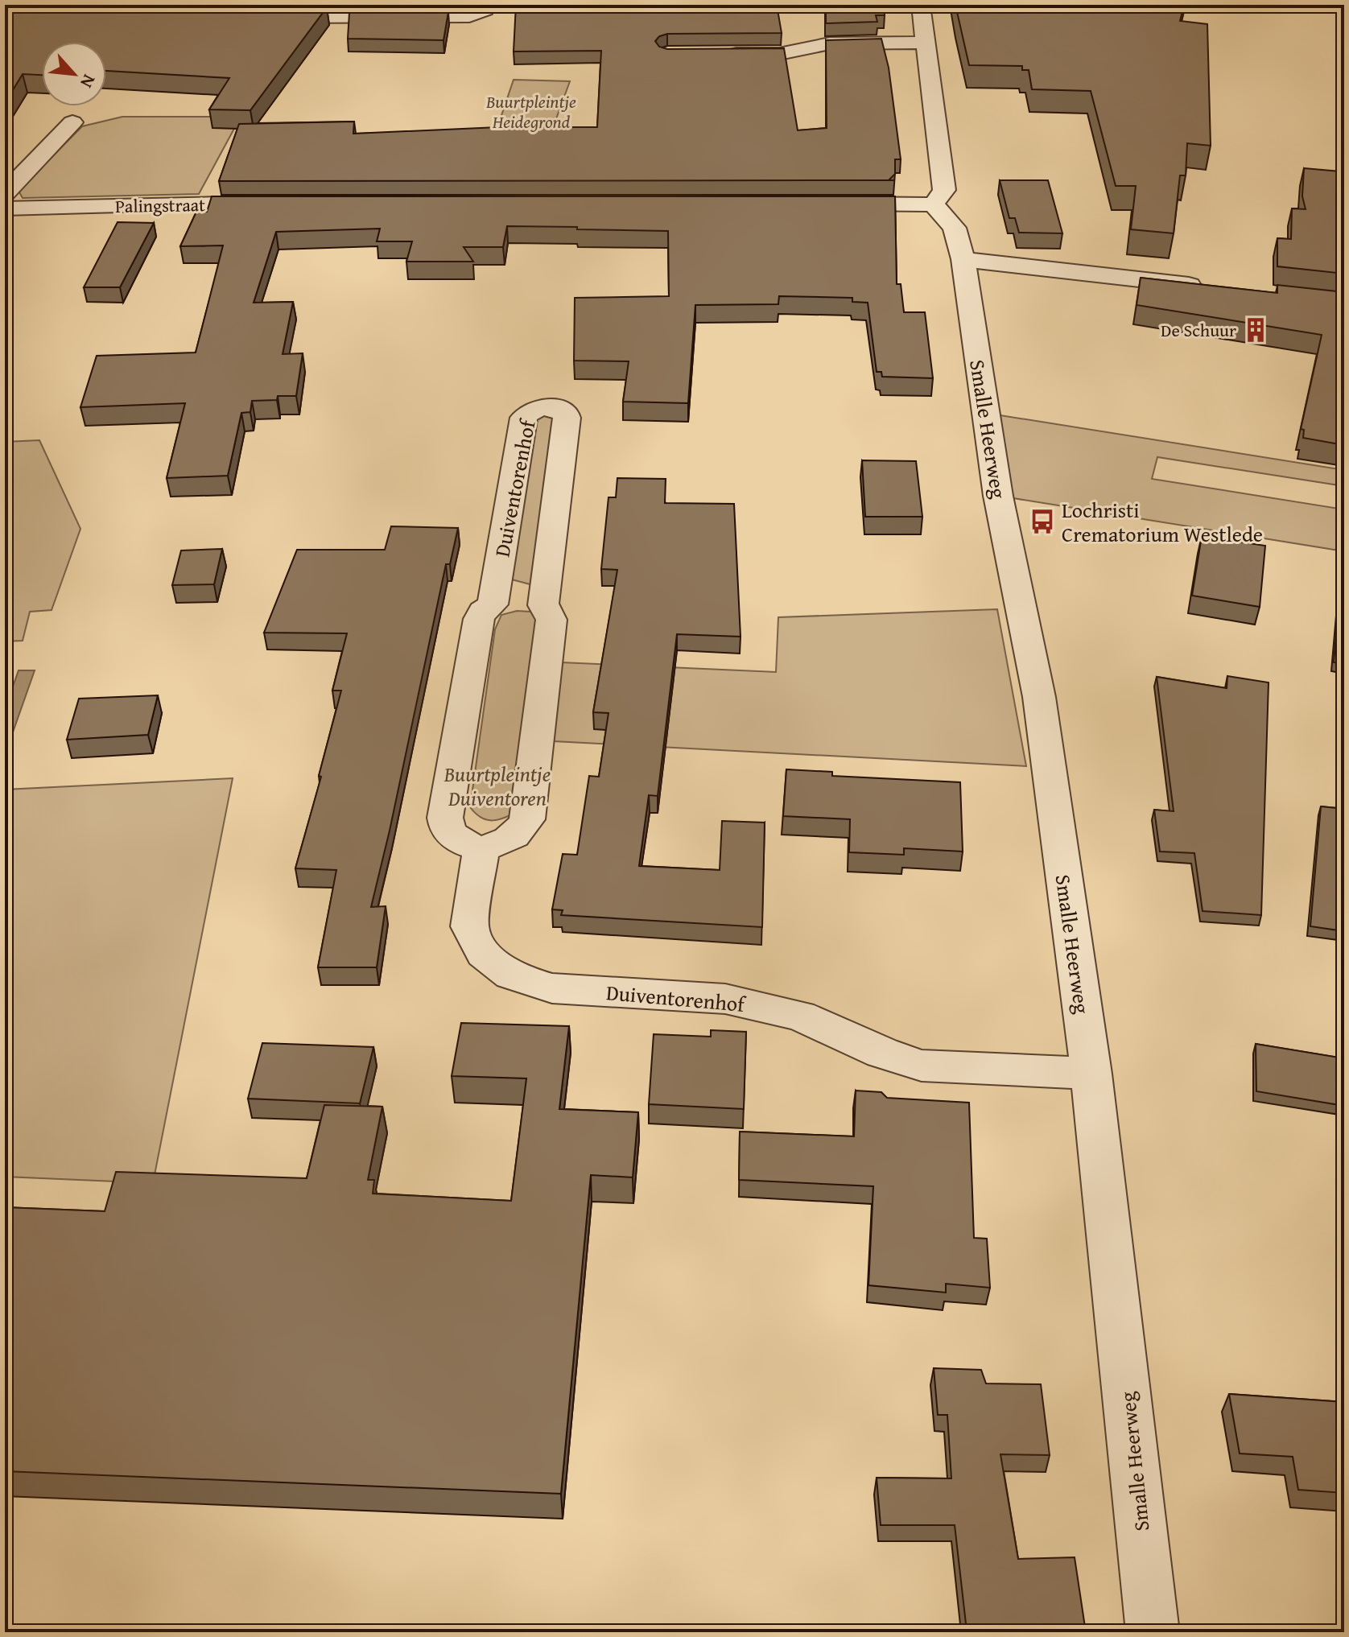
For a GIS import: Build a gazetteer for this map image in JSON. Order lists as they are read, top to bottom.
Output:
{
  "streets": {
    "street": ["Palingstraat", "Smalle Heerweg", "Duiventorenhof"]
  },
  "crossings": [
    ["Smalle Heerweg", "Duiventorenhof"]
  ],
  "parks": ["Buurtpleintje Heidegrond", "Buurtpleintje Duiventoren"],
  "places": {
    "building": ["De Schuur"],
    "bus stop": ["Lochristi Crematorium Westlede"]
  },
  "north": "bottom right"
}
